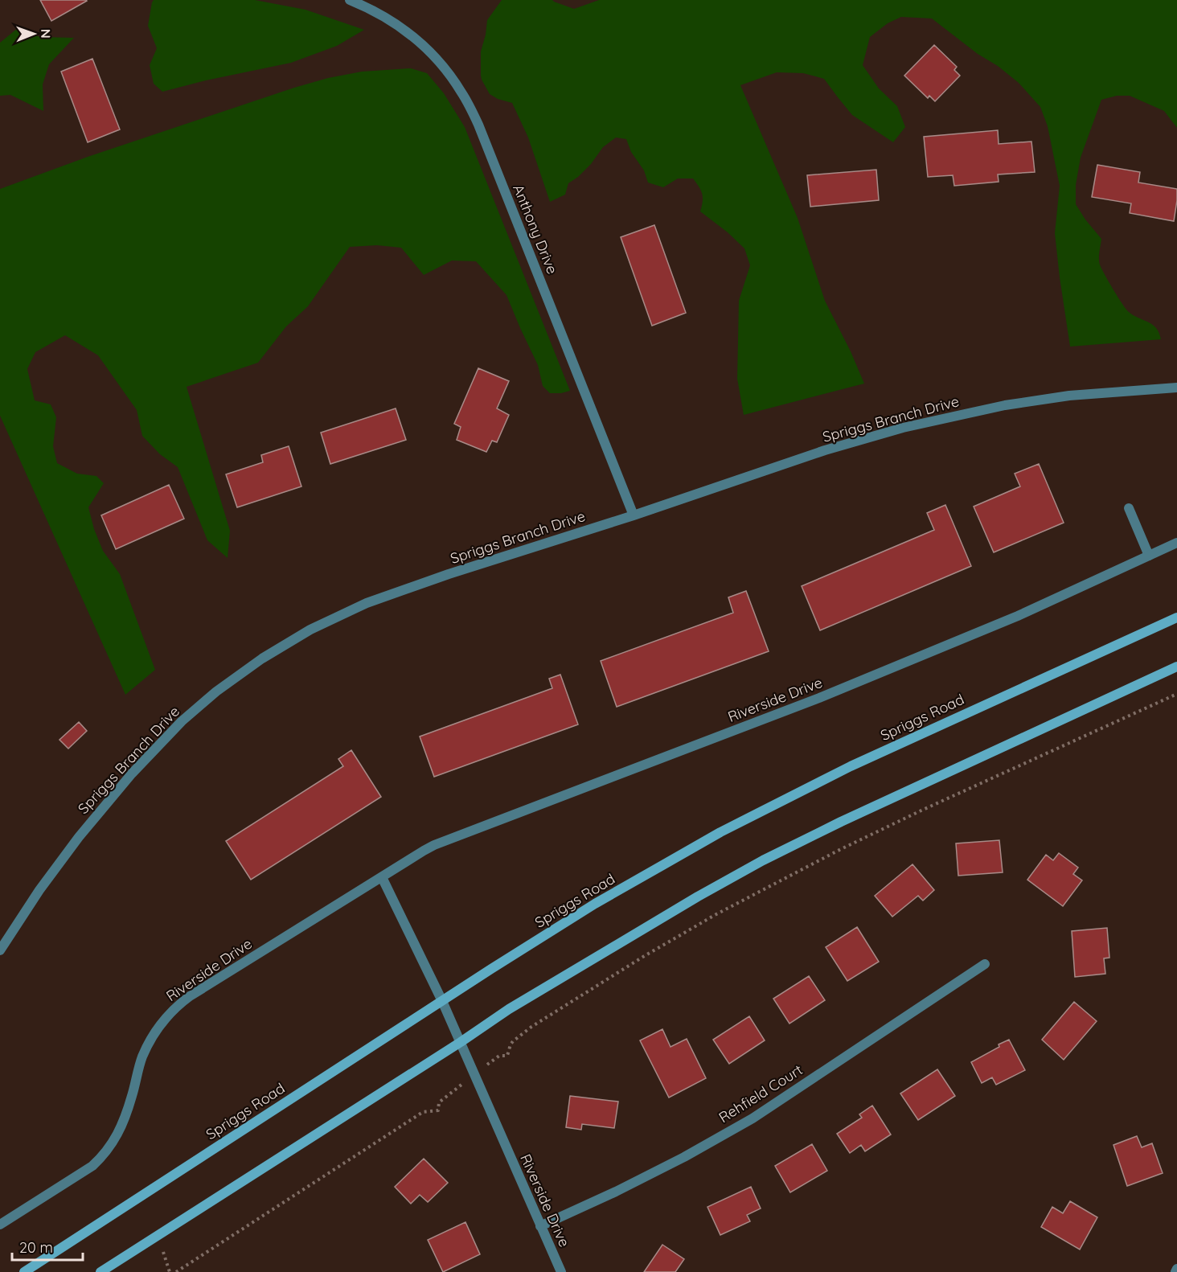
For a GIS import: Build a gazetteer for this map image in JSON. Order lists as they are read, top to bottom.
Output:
{
  "streets": {
    "main road": ["Spriggs Road"],
    "street": [
      "Anthony Drive",
      "Spriggs Branch Drive",
      "Riverside Drive",
      "Rehfield Court"
    ]
  },
  "crossings": [
    ["Anthony Drive", "Spriggs Branch Drive"],
    ["Riverside Drive", "Spriggs Road"],
    ["Riverside Drive", "Rehfield Court"]
  ],
  "scale_bar": "20 m",
  "north": "right"
}
